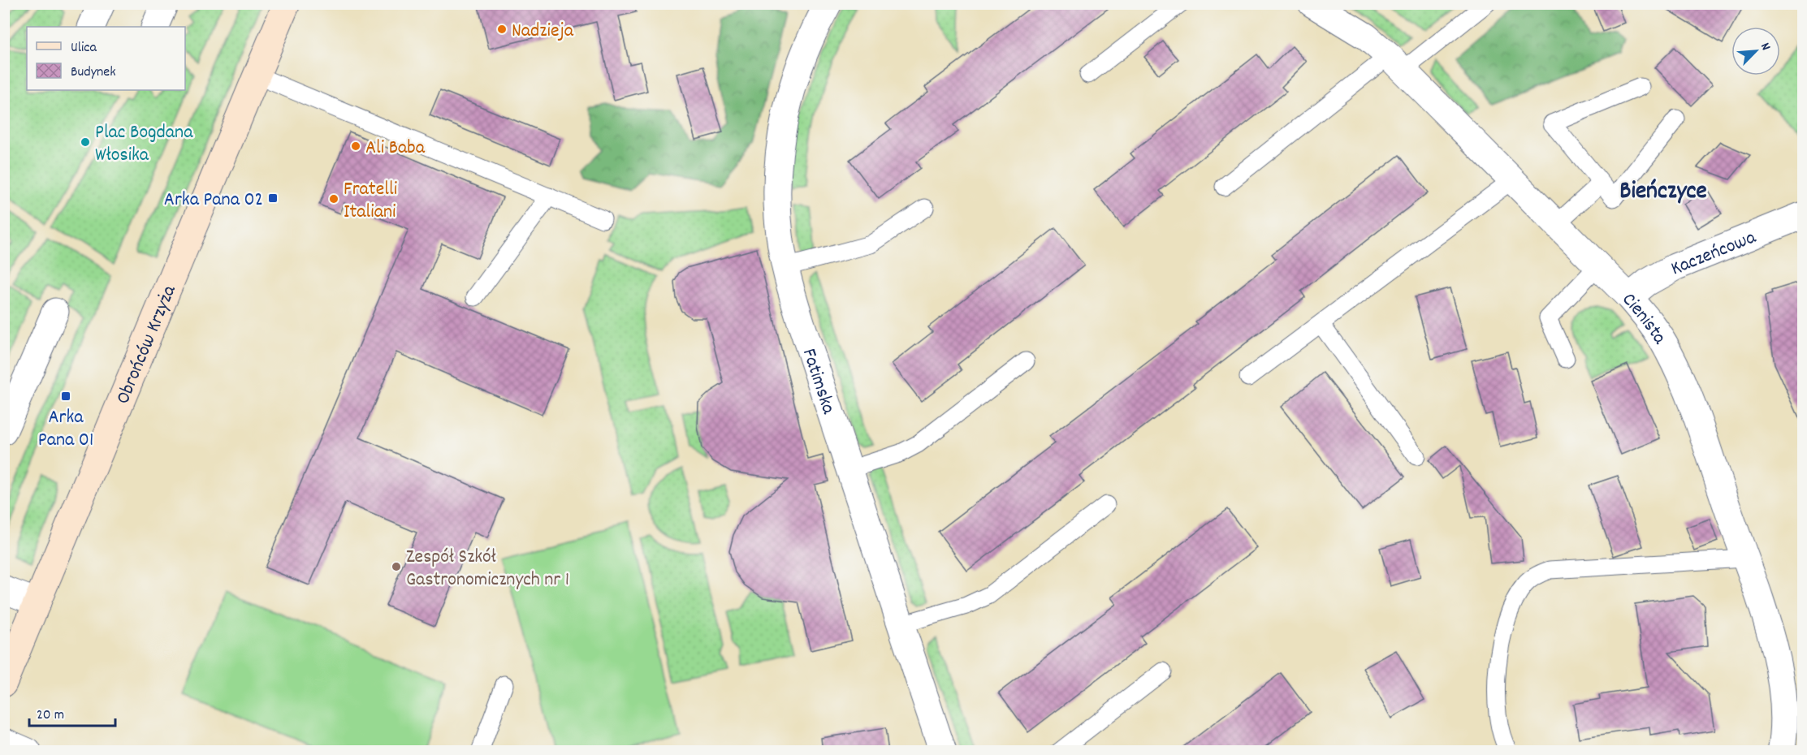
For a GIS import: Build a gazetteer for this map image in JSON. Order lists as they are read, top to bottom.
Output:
{
  "streets": {
    "street": [
      "Kaczeńcowa",
      "Cienista",
      "Obrońców Krzyża",
      "Fatimska"
    ]
  },
  "crossings": [
    ["Kaczeńcowa", "Cienista"]
  ],
  "districts": ["Bieńczyce"],
  "places": {
    "other": [
      "Nadzieja",
      "Plac Bogdana Włosika",
      "Ali Baba",
      "Fratelli Italiani",
      "Zespół Szkół Gastronomicznych nr 1"
    ],
    "transit": ["Arka Pana 02", "Arka Pana 01"]
  },
  "legend": ["Ulica", "Budynek"],
  "scale_bar": "20 m",
  "north": "top right"
}
